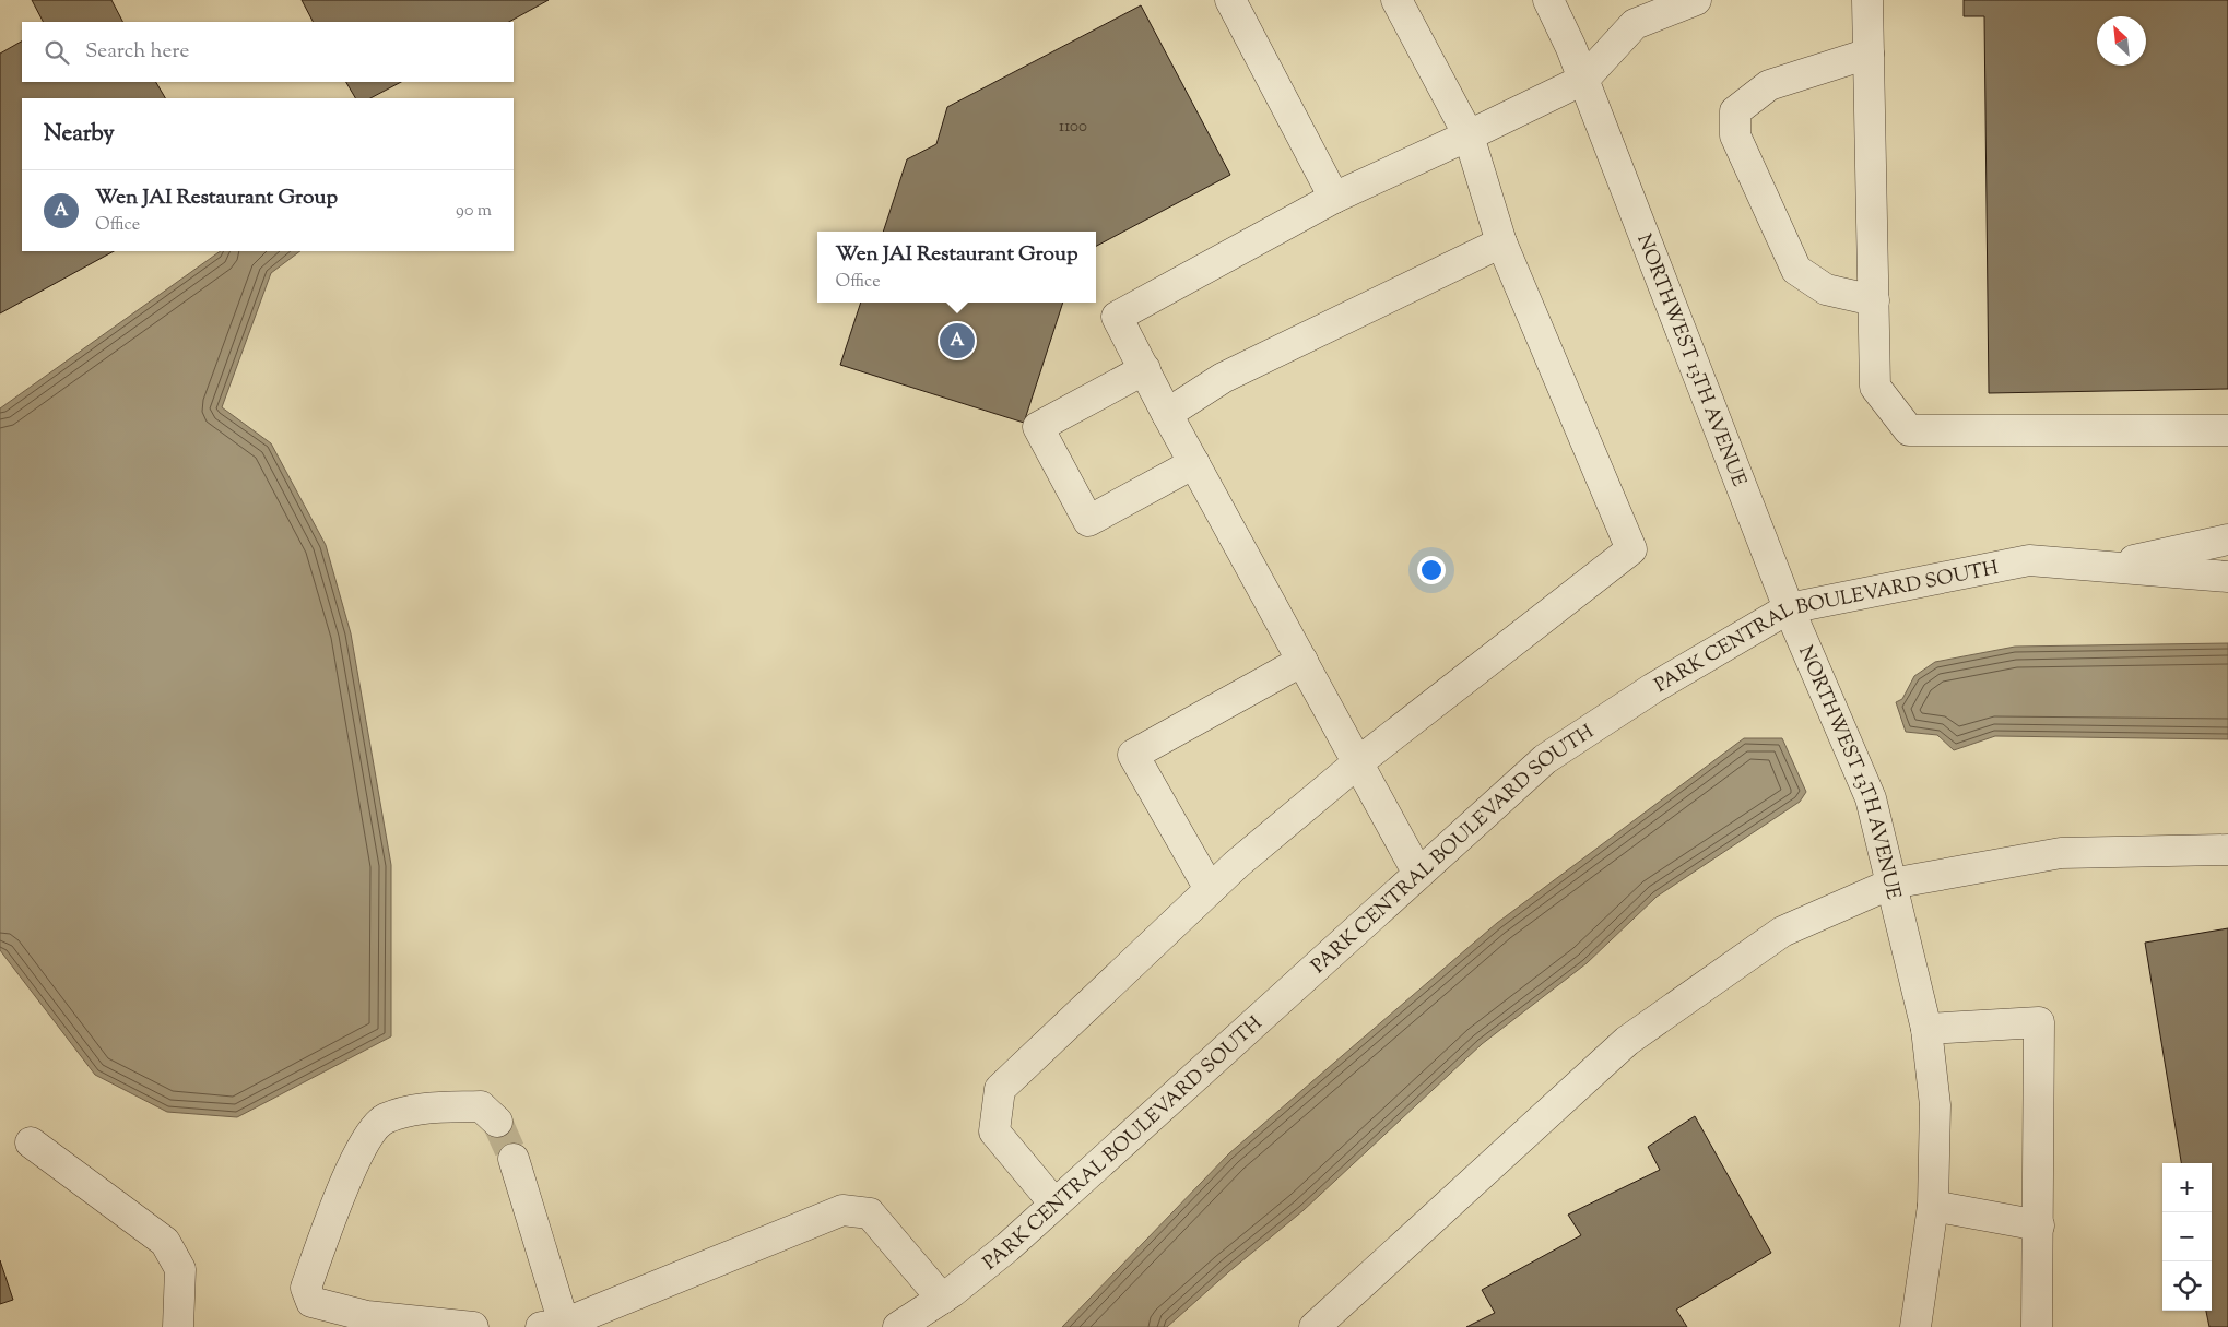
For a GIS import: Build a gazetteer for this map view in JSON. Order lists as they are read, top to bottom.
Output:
{
  "streets": {
    "street": ["NORTHWEST 13TH AVENUE", "PARK CENTRAL BOULEVARD SOUTH"]
  },
  "crossings": [
    ["NORTHWEST 13TH AVENUE", "PARK CENTRAL BOULEVARD SOUTH"]
  ],
  "house_numbers": ["1100"],
  "north": "top left",
  "page": {
    "search": "Search here",
    "heading": "Nearby",
    "list": [
      {
        "mark": "A",
        "name": "Wen JAI Restaurant Group",
        "note": "Office",
        "value": "90 m"
      }
    ],
    "popup": ["Wen JAI Restaurant Group", "Office"],
    "pins": "A",
    "map_buttons": ["+", "−"]
  }
}
